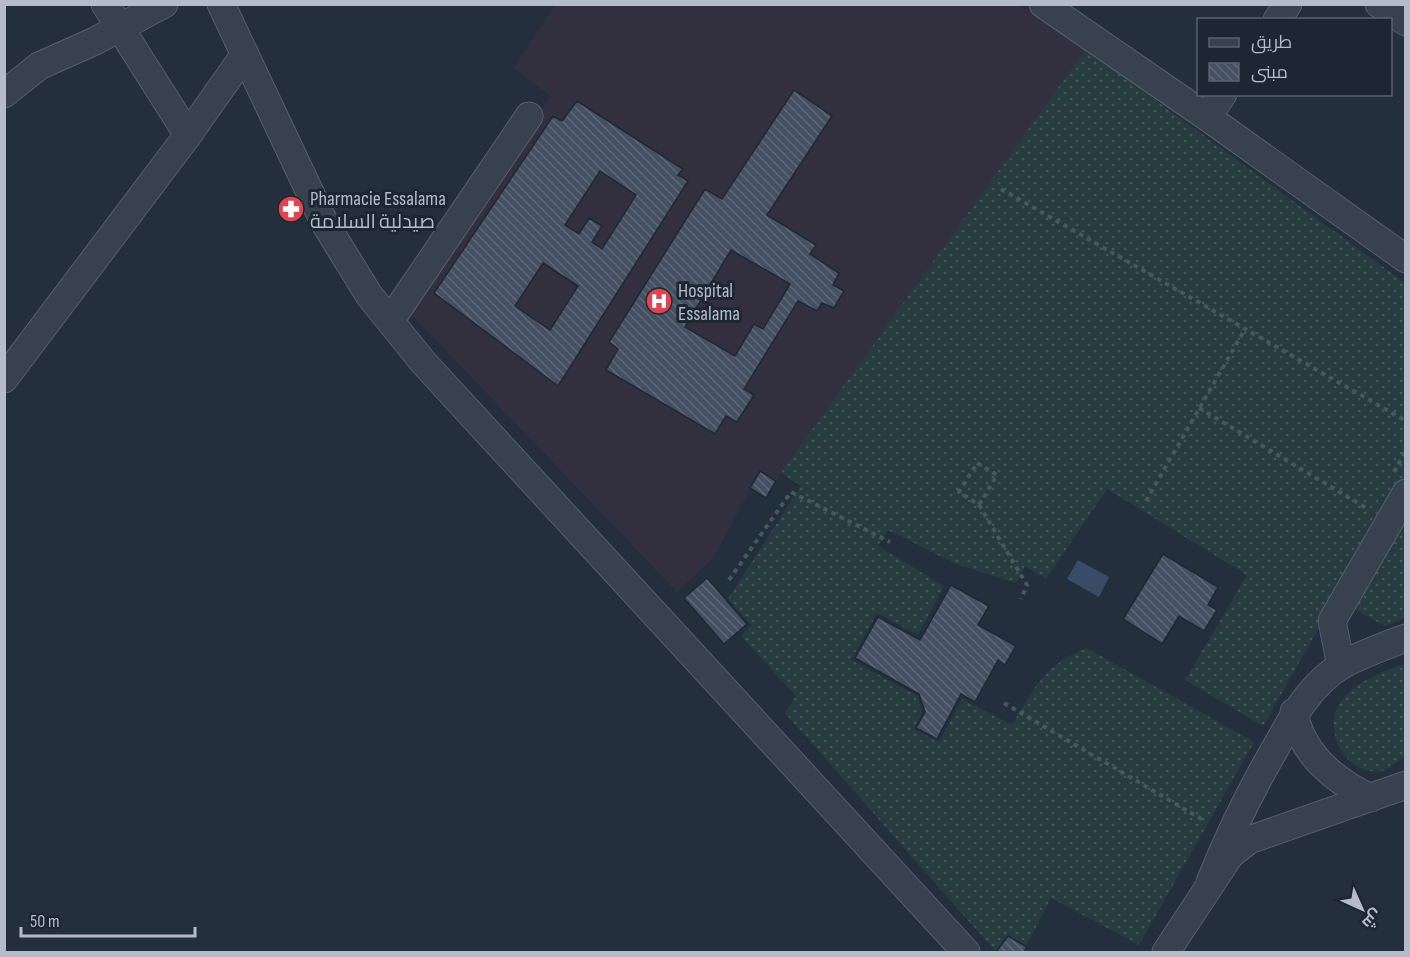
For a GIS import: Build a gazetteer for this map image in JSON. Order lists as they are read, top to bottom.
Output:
{
  "places": {
    "pharmacy": ["Pharmacie Essalama صيدلية السلامة"],
    "hospital": ["Hospital Essalama"]
  },
  "legend": ["طريق", "مبنى"],
  "scale_bar": "50 m",
  "north": "bottom right"
}
